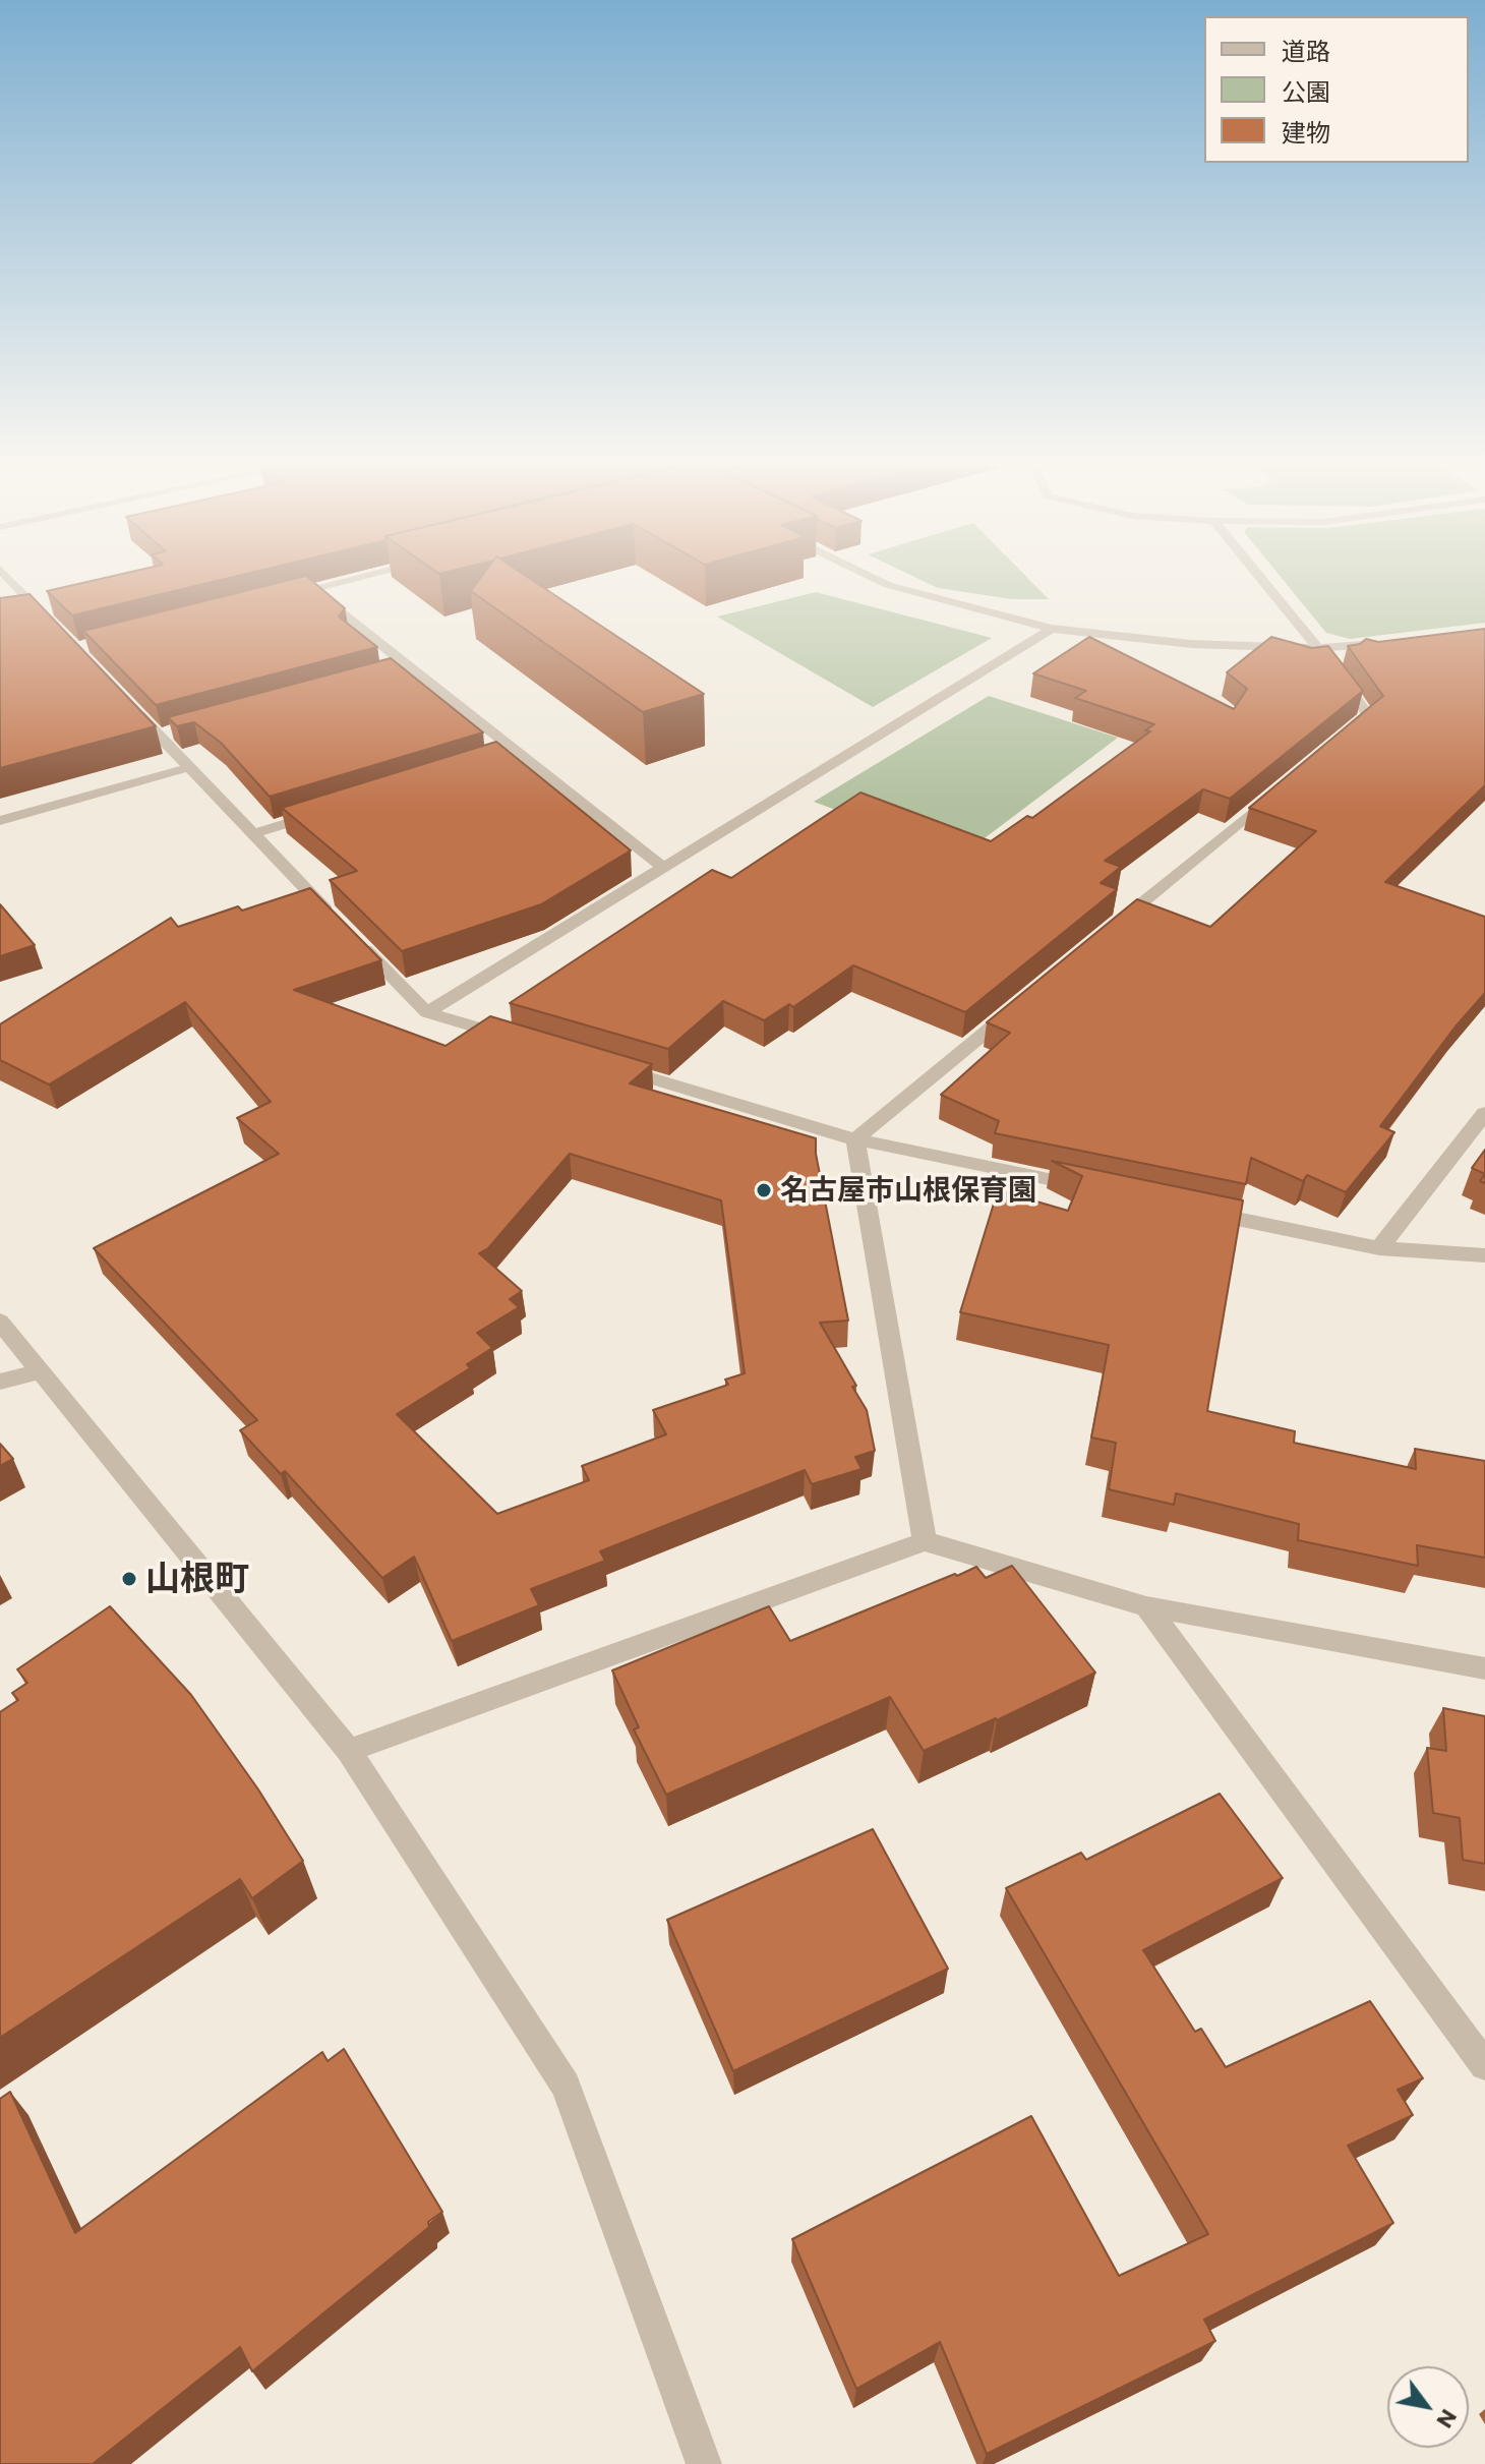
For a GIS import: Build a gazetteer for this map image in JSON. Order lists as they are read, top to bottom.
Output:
{
  "places": ["名古屋市山根保育園", "山根町"],
  "legend": ["道路", "公園", "建物"],
  "north": "bottom right"
}
